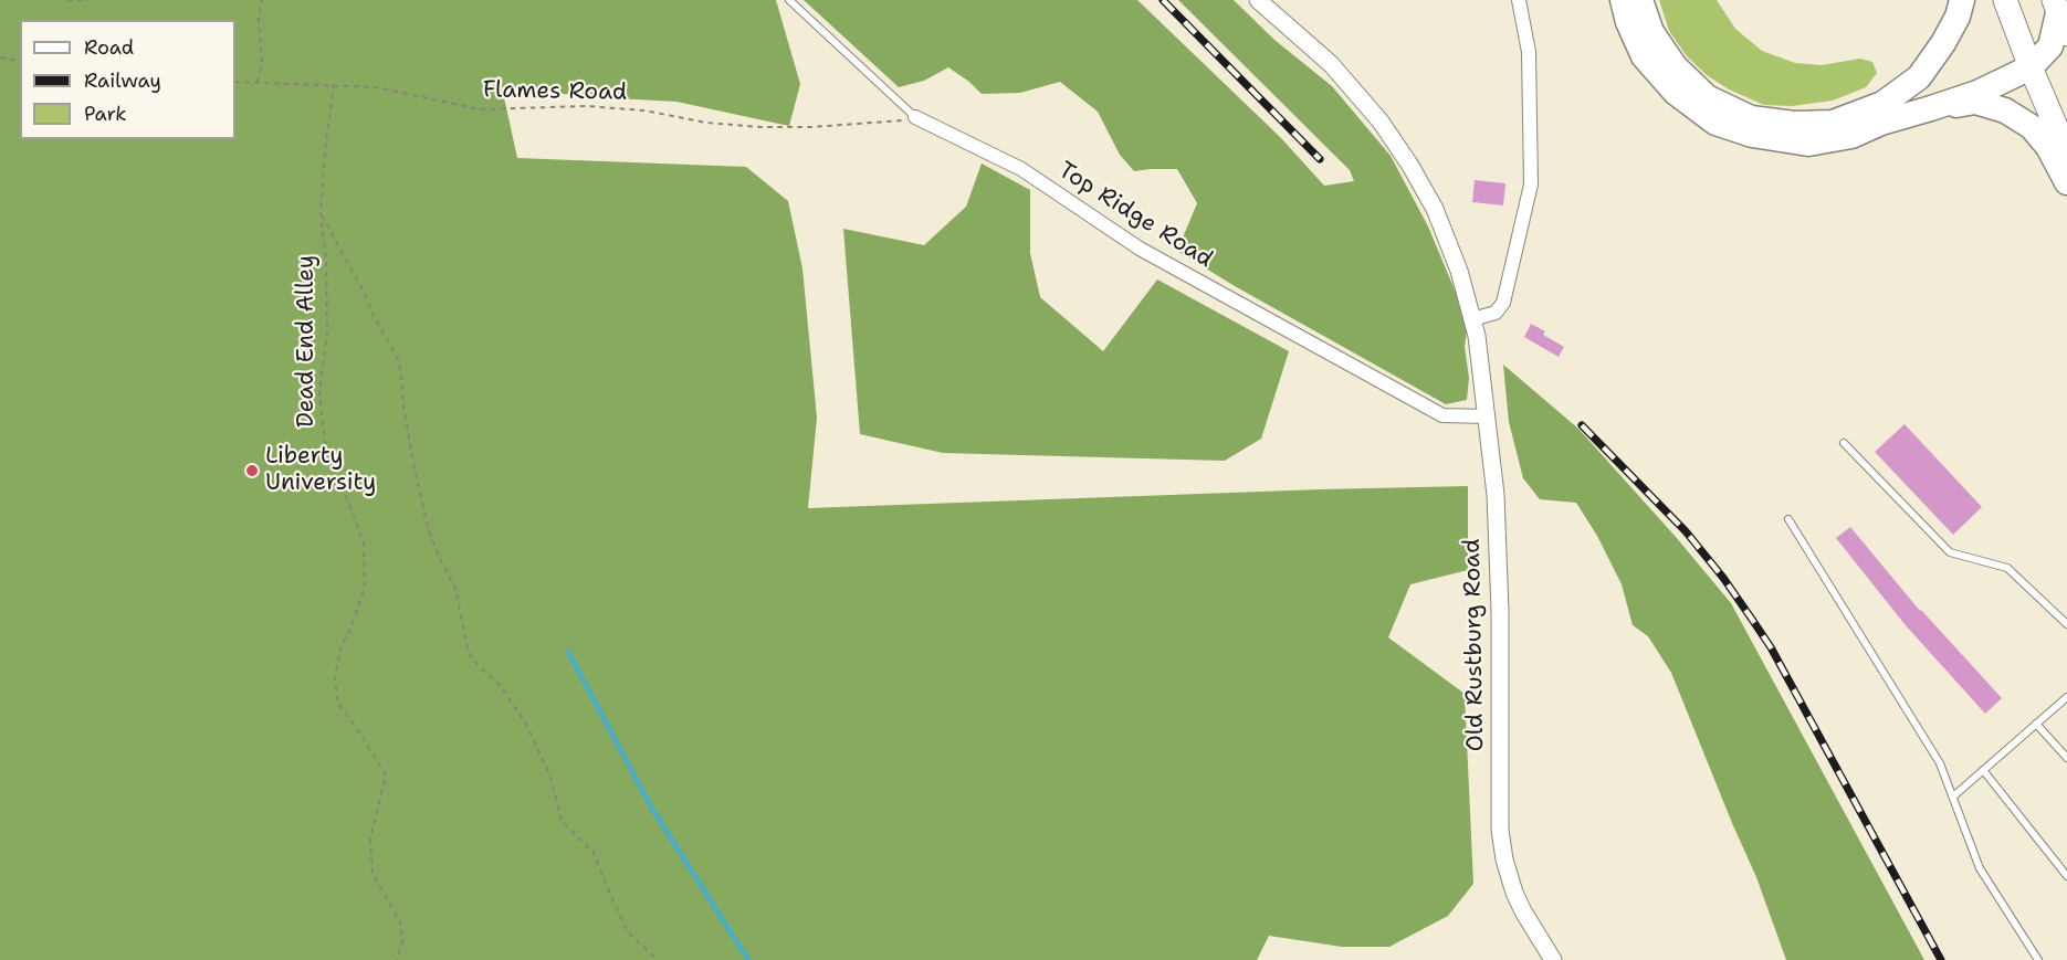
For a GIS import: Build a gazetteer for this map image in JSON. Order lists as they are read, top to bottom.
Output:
{
  "streets": {
    "street": ["Top Ridge Road", "Old Rustburg Road"],
    "path": ["Flames Road", "Dead End Alley"]
  },
  "crossings": [
    ["Flames Road", "Top Ridge Road"],
    ["Flames Road", "Dead End Alley"],
    ["Top Ridge Road", "Old Rustburg Road"]
  ],
  "places": ["Liberty University"],
  "legend": ["Road", "Railway", "Park"]
}
